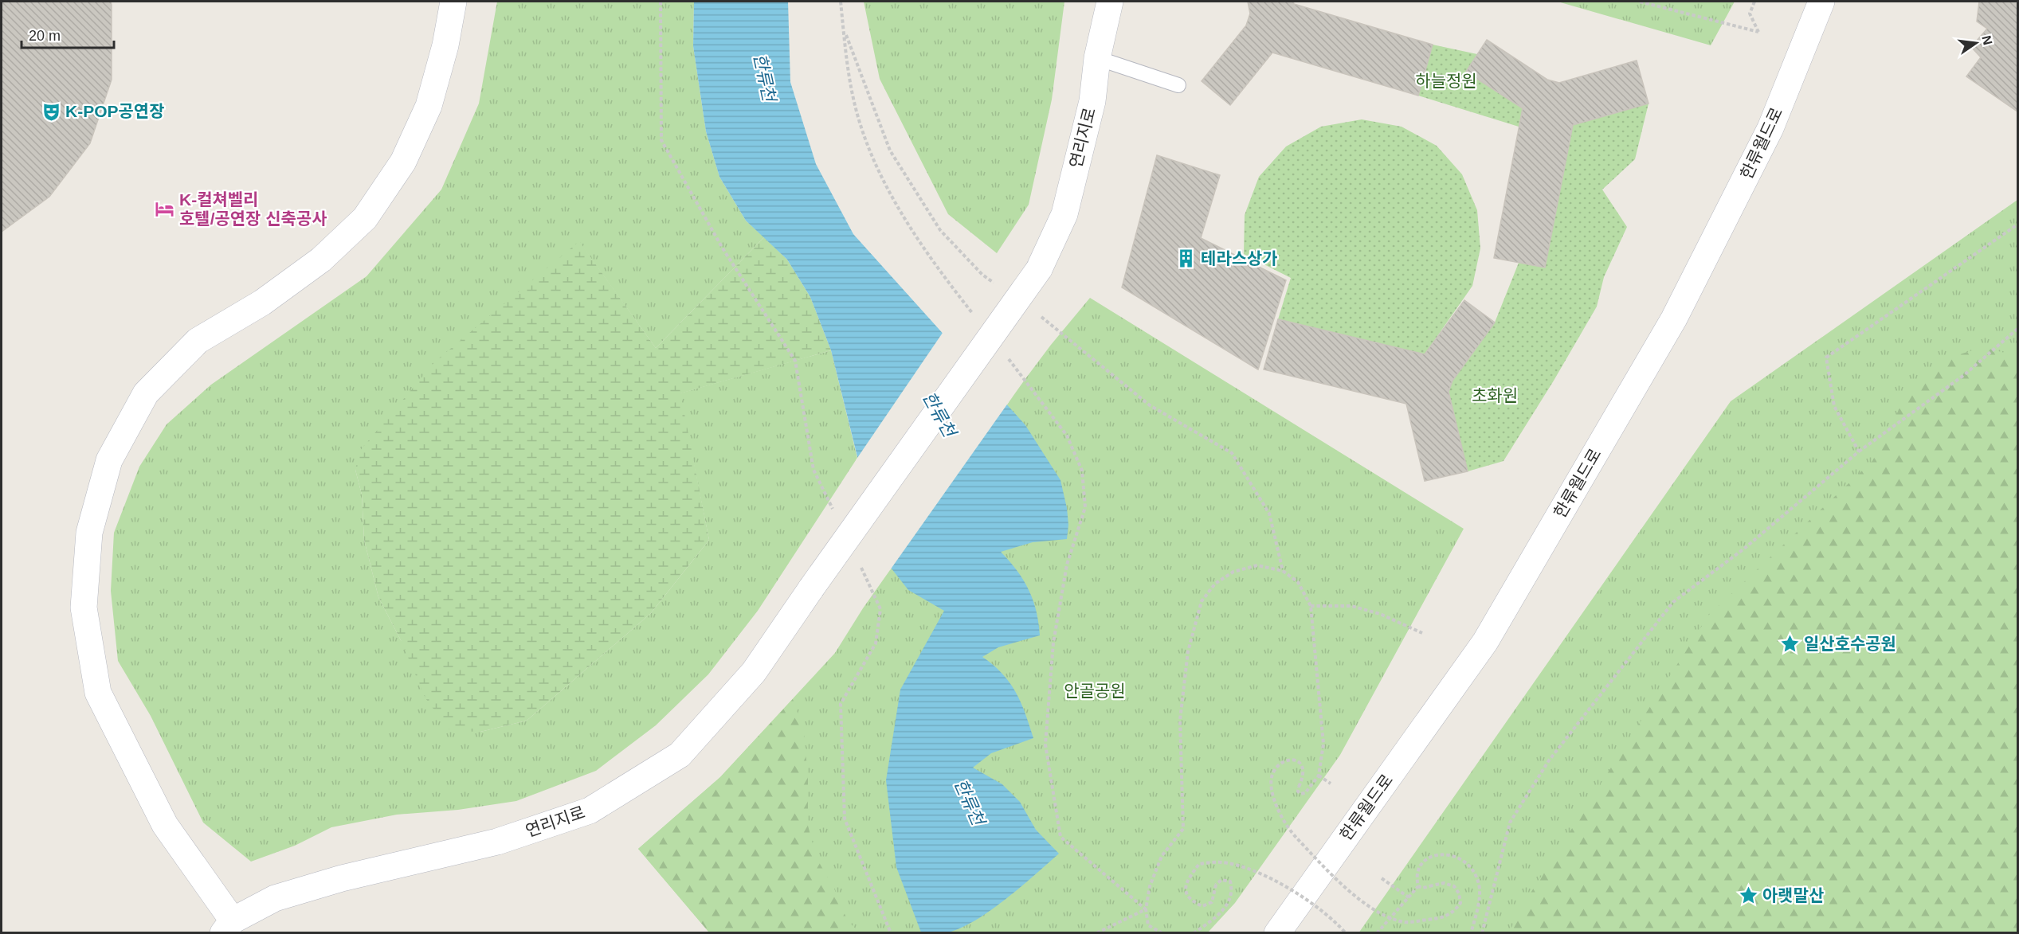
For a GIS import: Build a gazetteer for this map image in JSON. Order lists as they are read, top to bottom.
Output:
{
  "streets": {
    "street": ["연리지로", "한류월드로"]
  },
  "water": ["한류천"],
  "parks": ["하늘정원", "초화원", "안골공원"],
  "places": {
    "theatre": ["K-POP공연장"],
    "hotel": ["K-컬쳐벨리 호텔/공연장 신축공사"],
    "building": ["테라스상가"],
    "place": ["일산호수공원", "아랫말산"]
  },
  "scale_bar": "20 m",
  "north": "right"
}
